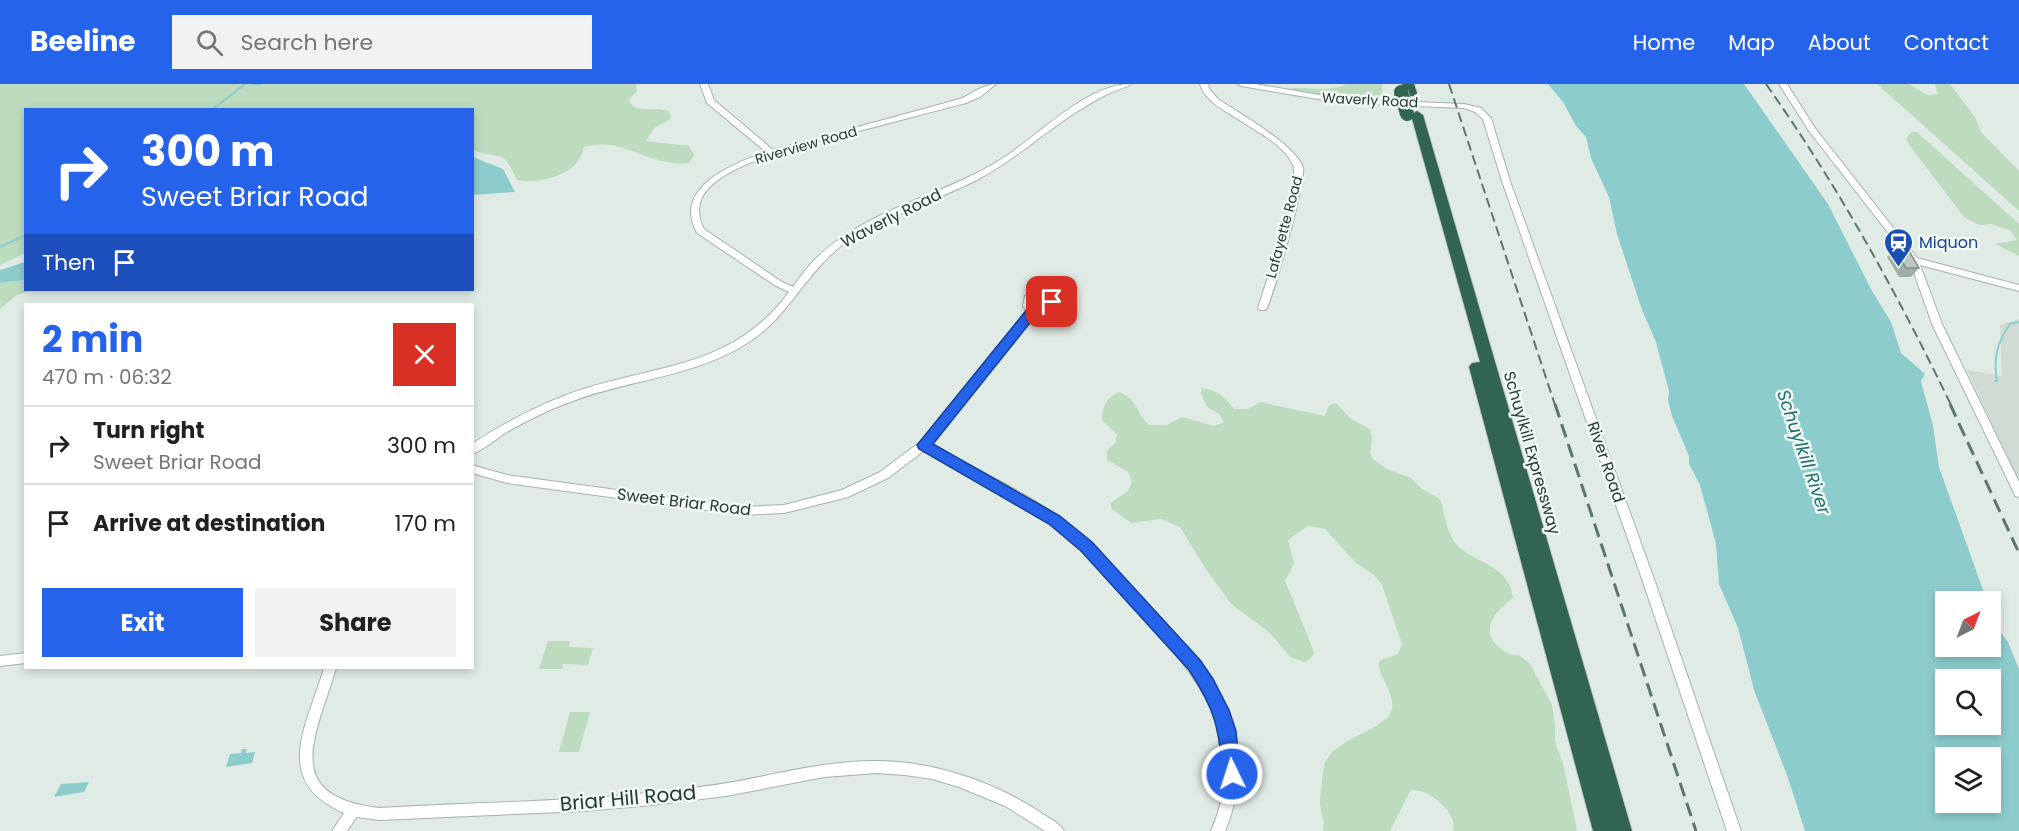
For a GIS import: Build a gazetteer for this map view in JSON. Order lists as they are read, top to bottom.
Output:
{
  "streets": {
    "highway": ["Schuylkill Expressway"],
    "street": [
      "Waverly Road",
      "Riverview Road",
      "Lafayette Road",
      "River Road",
      "Sweet Briar Road",
      "Briar Hill Road"
    ]
  },
  "crossings": [
    ["Waverly Road", "Riverview Road"],
    ["Waverly Road", "River Road"]
  ],
  "water": ["Schuylkill River"],
  "places": {
    "station": ["Miquon"]
  },
  "north": "top right",
  "page": {
    "header": "Beeline",
    "search": "Search here",
    "nav": [
      "Home",
      "Map",
      "About",
      "Contact"
    ],
    "turn": ["300 m", "Sweet Briar Road"],
    "then": "Then",
    "heading": ["2 min", "470 m · 06:32"],
    "list": [
      {
        "name": "Turn right",
        "note": "Sweet Briar Road",
        "value": "300 m"
      },
      {
        "name": "Arrive at destination",
        "value": "170 m"
      }
    ],
    "buttons": ["Exit", "Share"]
  }
}
